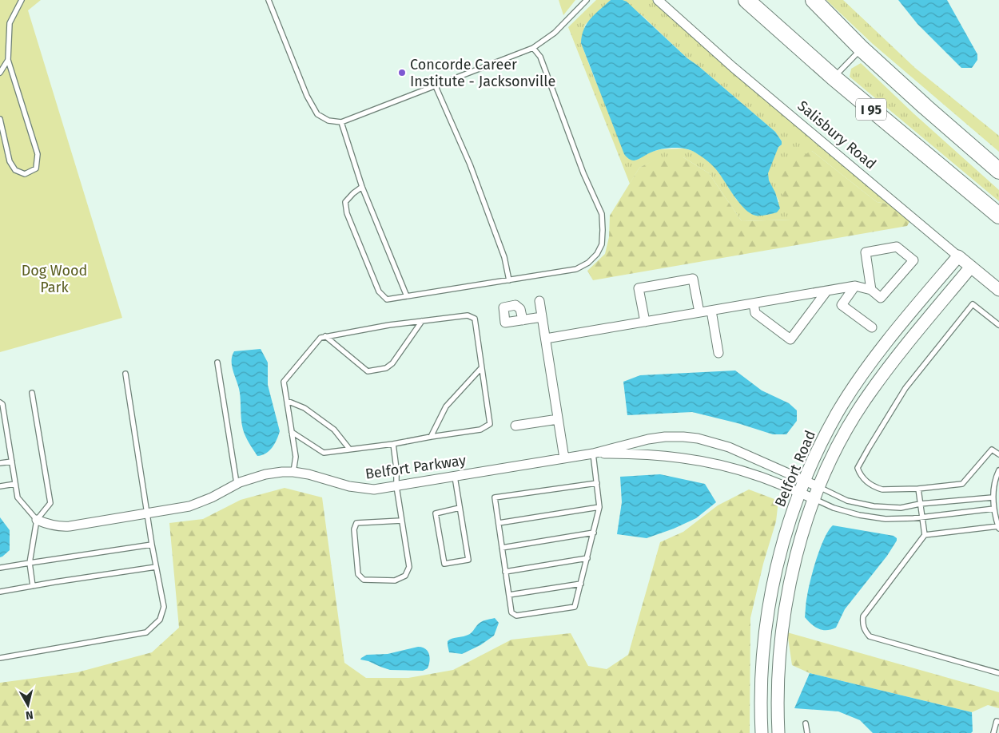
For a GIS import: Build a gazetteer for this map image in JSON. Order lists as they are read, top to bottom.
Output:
{
  "streets": {
    "highway": ["I 95"],
    "street": ["Salisbury Road", "Belfort Parkway", "Belfort Road"]
  },
  "crossings": [
    ["Salisbury Road", "Belfort Road"],
    ["Belfort Parkway", "Belfort Road"]
  ],
  "parks": ["Dog Wood Park"],
  "places": ["Concorde Career Institute - Jacksonville"],
  "north": "bottom"
}
